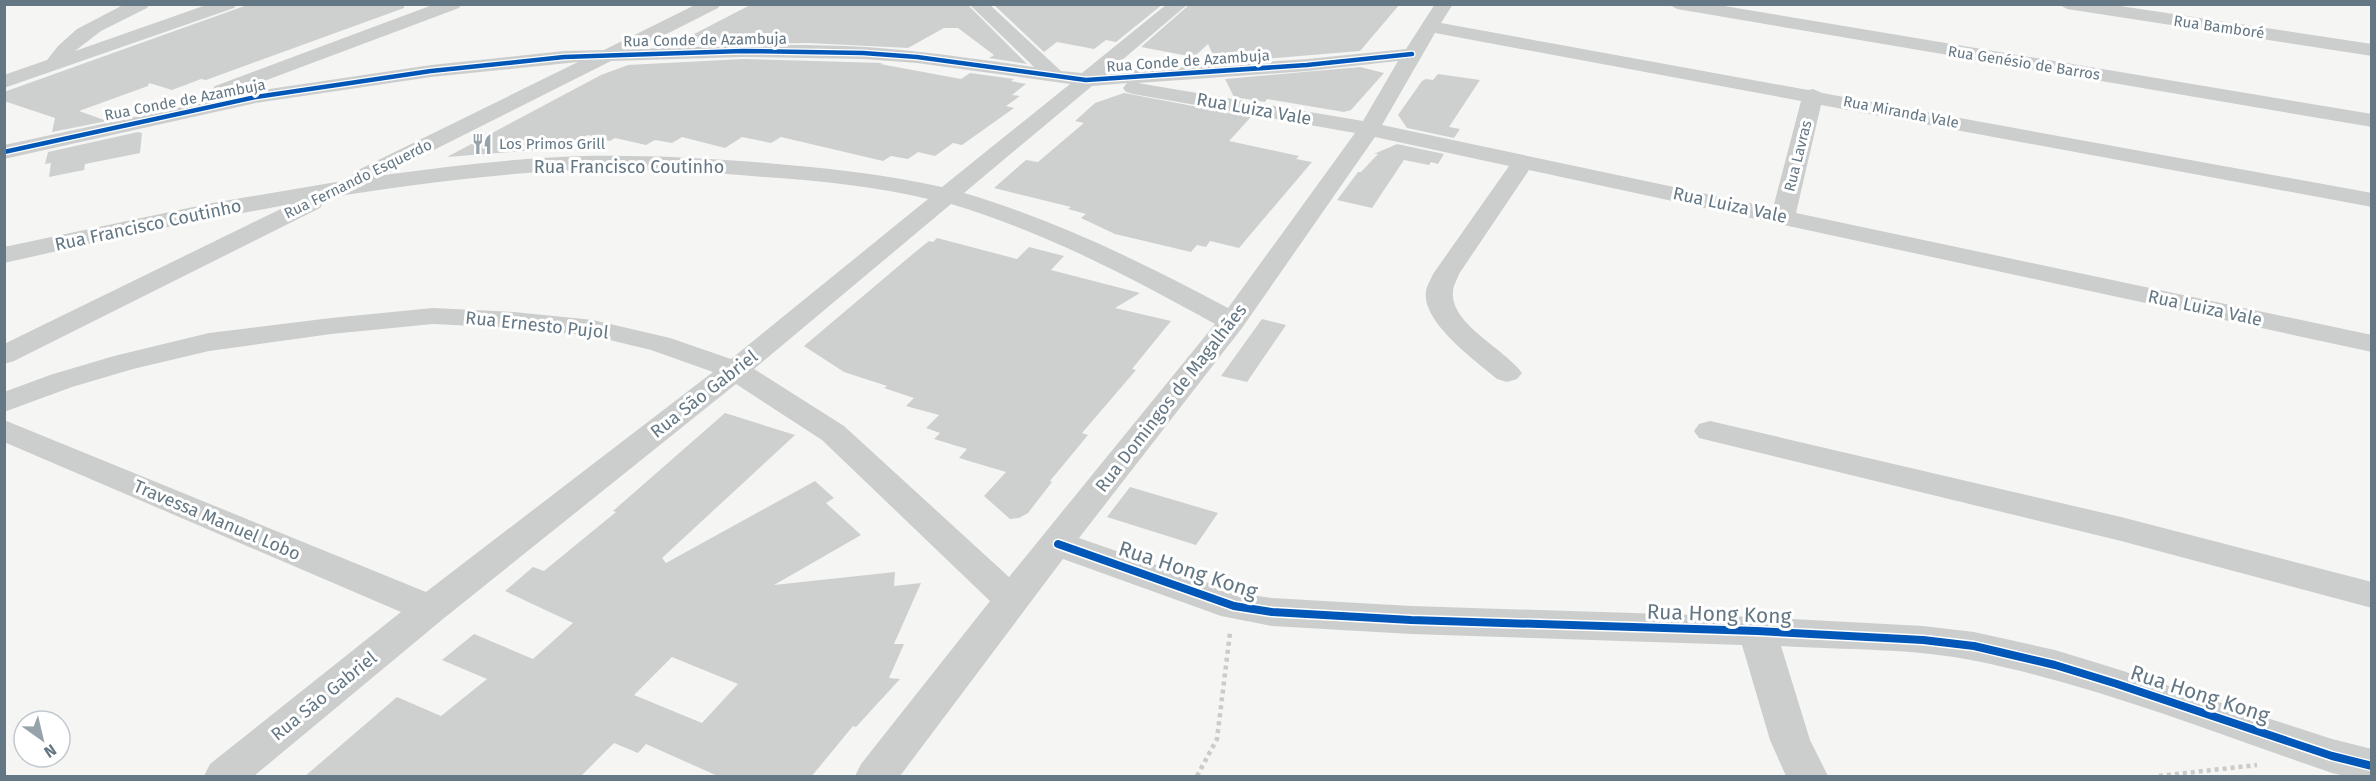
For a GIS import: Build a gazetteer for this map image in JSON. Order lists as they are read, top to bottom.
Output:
{
  "streets": {
    "street": [
      "Rua Bamboré",
      "Rua Conde de Azambuja",
      "Rua Genésio de Barros",
      "Rua Luiza Vale",
      "Rua Miranda Vale",
      "Rua Lavras",
      "Rua Francisco Coutinho",
      "Rua Fernando Esquerdo",
      "Rua Ernesto Pujol",
      "Rua São Gabriel",
      "Rua Domingos de Magalhães",
      "Travessa Manuel Lobo",
      "Rua Hong Kong"
    ]
  },
  "crossings": [
    ["Rua Conde de Azambuja", "Rua Luiza Vale"],
    ["Rua Conde de Azambuja", "Rua Fernando Esquerdo"],
    ["Rua Conde de Azambuja", "Rua São Gabriel"],
    ["Rua Conde de Azambuja", "Rua Domingos de Magalhães"],
    ["Rua Luiza Vale", "Rua Lavras"],
    ["Rua Luiza Vale", "Rua São Gabriel"],
    ["Rua Luiza Vale", "Rua Domingos de Magalhães"],
    ["Rua Miranda Vale", "Rua Lavras"],
    ["Rua Miranda Vale", "Rua Domingos de Magalhães"],
    ["Rua Francisco Coutinho", "Rua Fernando Esquerdo"],
    ["Rua Francisco Coutinho", "Rua São Gabriel"],
    ["Rua Francisco Coutinho", "Rua Domingos de Magalhães"],
    ["Rua Ernesto Pujol", "Rua São Gabriel"],
    ["Rua Ernesto Pujol", "Rua Domingos de Magalhães"],
    ["Rua São Gabriel", "Travessa Manuel Lobo"],
    ["Rua Domingos de Magalhães", "Rua Hong Kong"]
  ],
  "places": {
    "restaurant": ["Los Primos Grill"]
  },
  "north": "bottom right"
}
